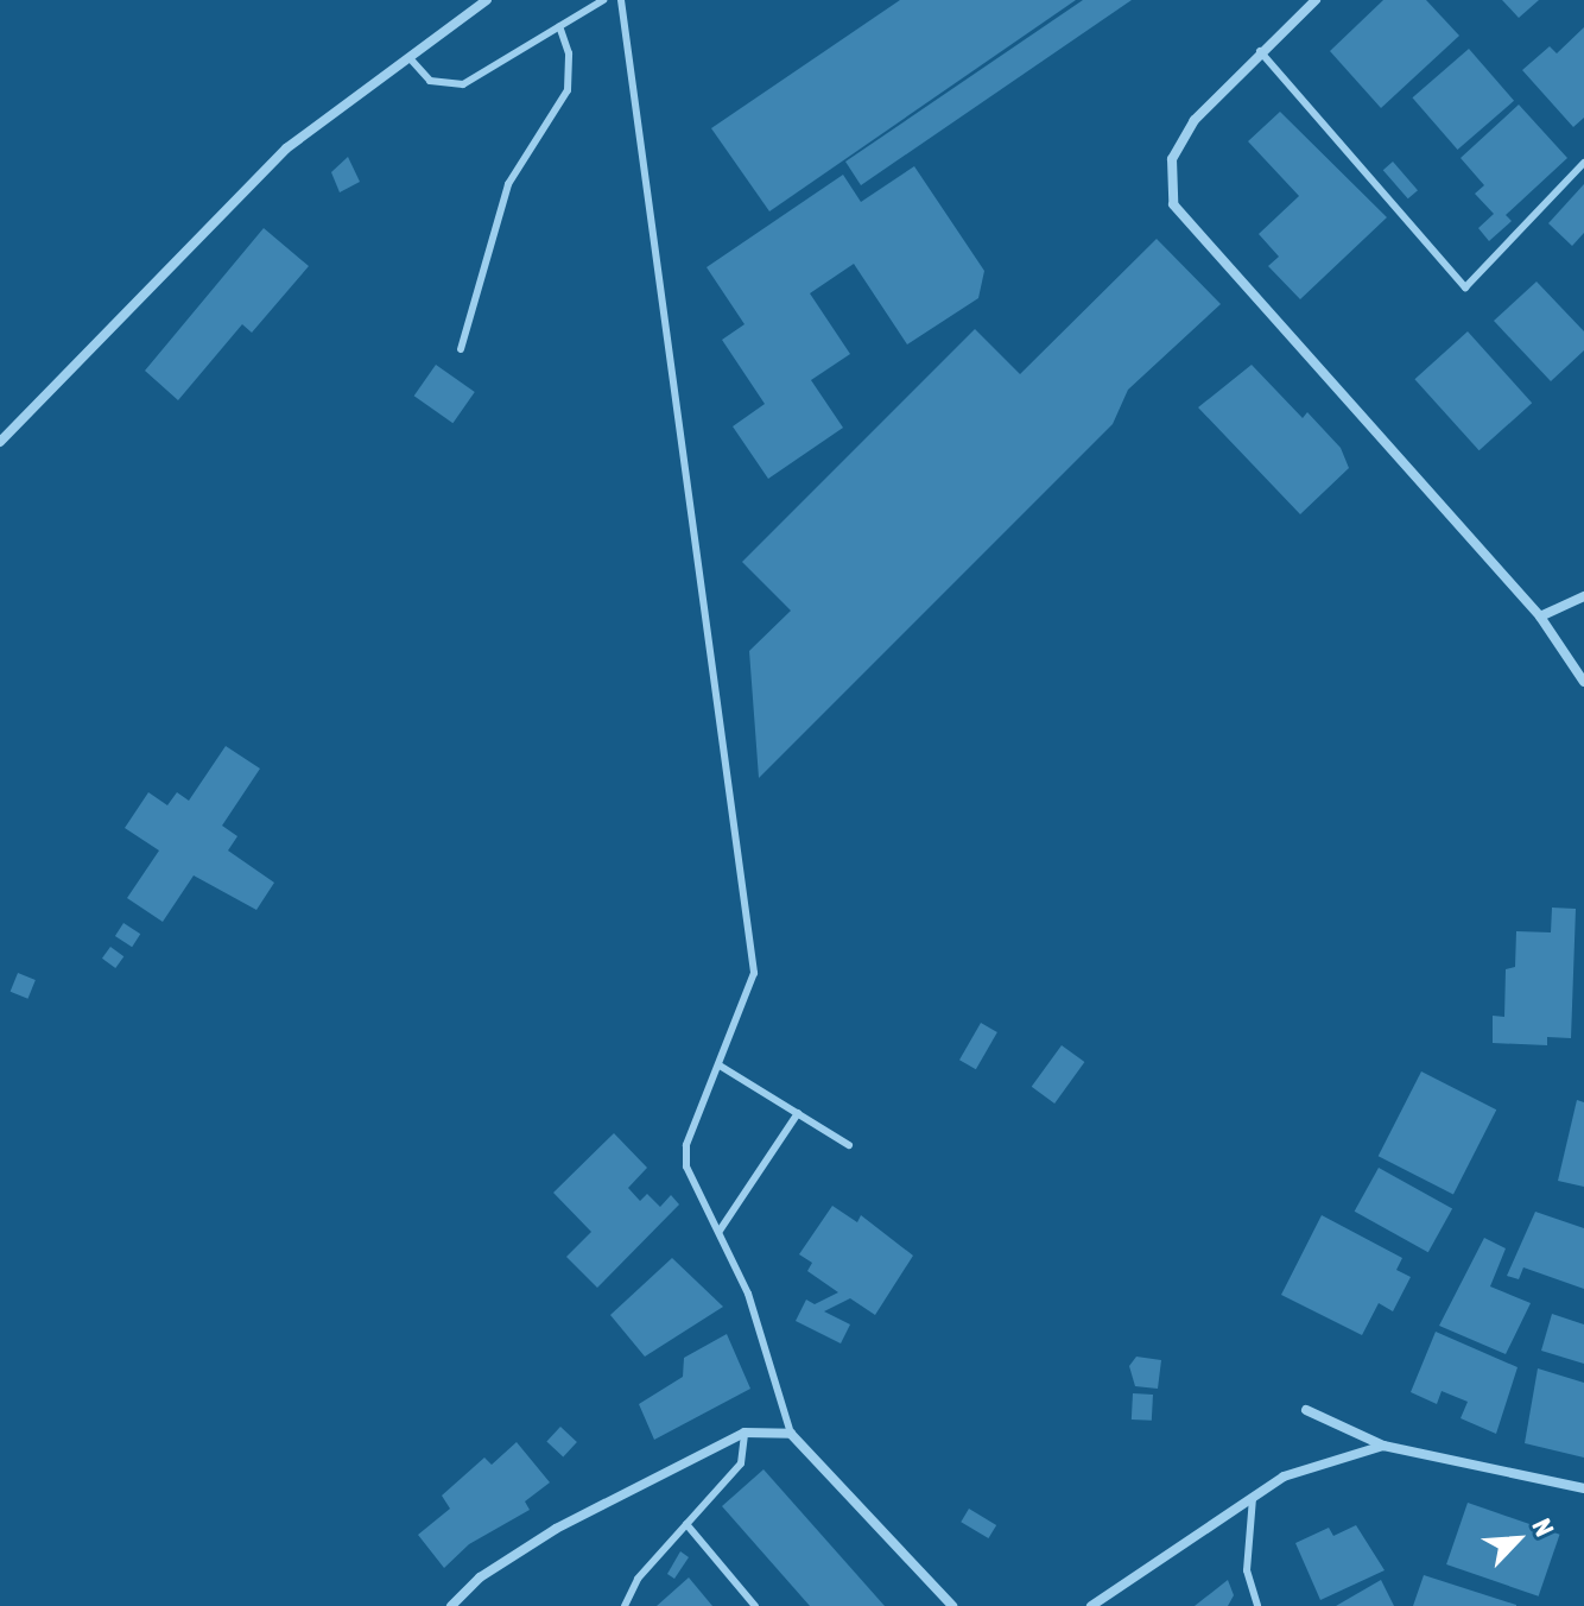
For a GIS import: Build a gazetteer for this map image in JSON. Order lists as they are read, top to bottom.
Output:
{
  "north": "top right"
}
